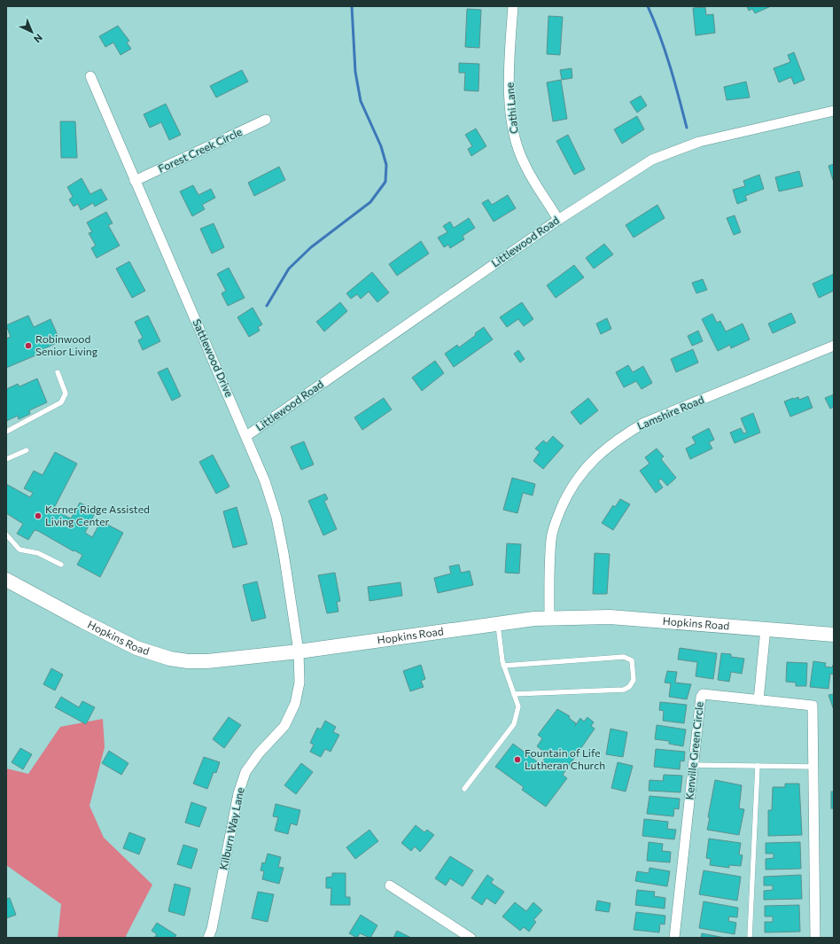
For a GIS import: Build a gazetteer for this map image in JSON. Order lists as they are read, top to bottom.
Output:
{
  "streets": {
    "main road": ["Hopkins Road"],
    "street": [
      "Cathi Lane",
      "Forest Creek Circle",
      "Littlewood Road",
      "Sattlewood Drive",
      "Lamshire Road",
      "Kenville Green Circle",
      "Kilburn Way Lane"
    ]
  },
  "crossings": [
    ["Cathi Lane", "Littlewood Road"],
    ["Forest Creek Circle", "Sattlewood Drive"],
    ["Littlewood Road", "Sattlewood Drive"],
    ["Sattlewood Drive", "Hopkins Road"],
    ["Sattlewood Drive", "Kilburn Way Lane"],
    ["Lamshire Road", "Hopkins Road"],
    ["Hopkins Road", "Kilburn Way Lane"]
  ],
  "places": ["Robinwood Senior Living", "Kerner Ridge Assisted Living Center", "Fountain of Life Lutheran Church"],
  "north": "bottom right"
}
